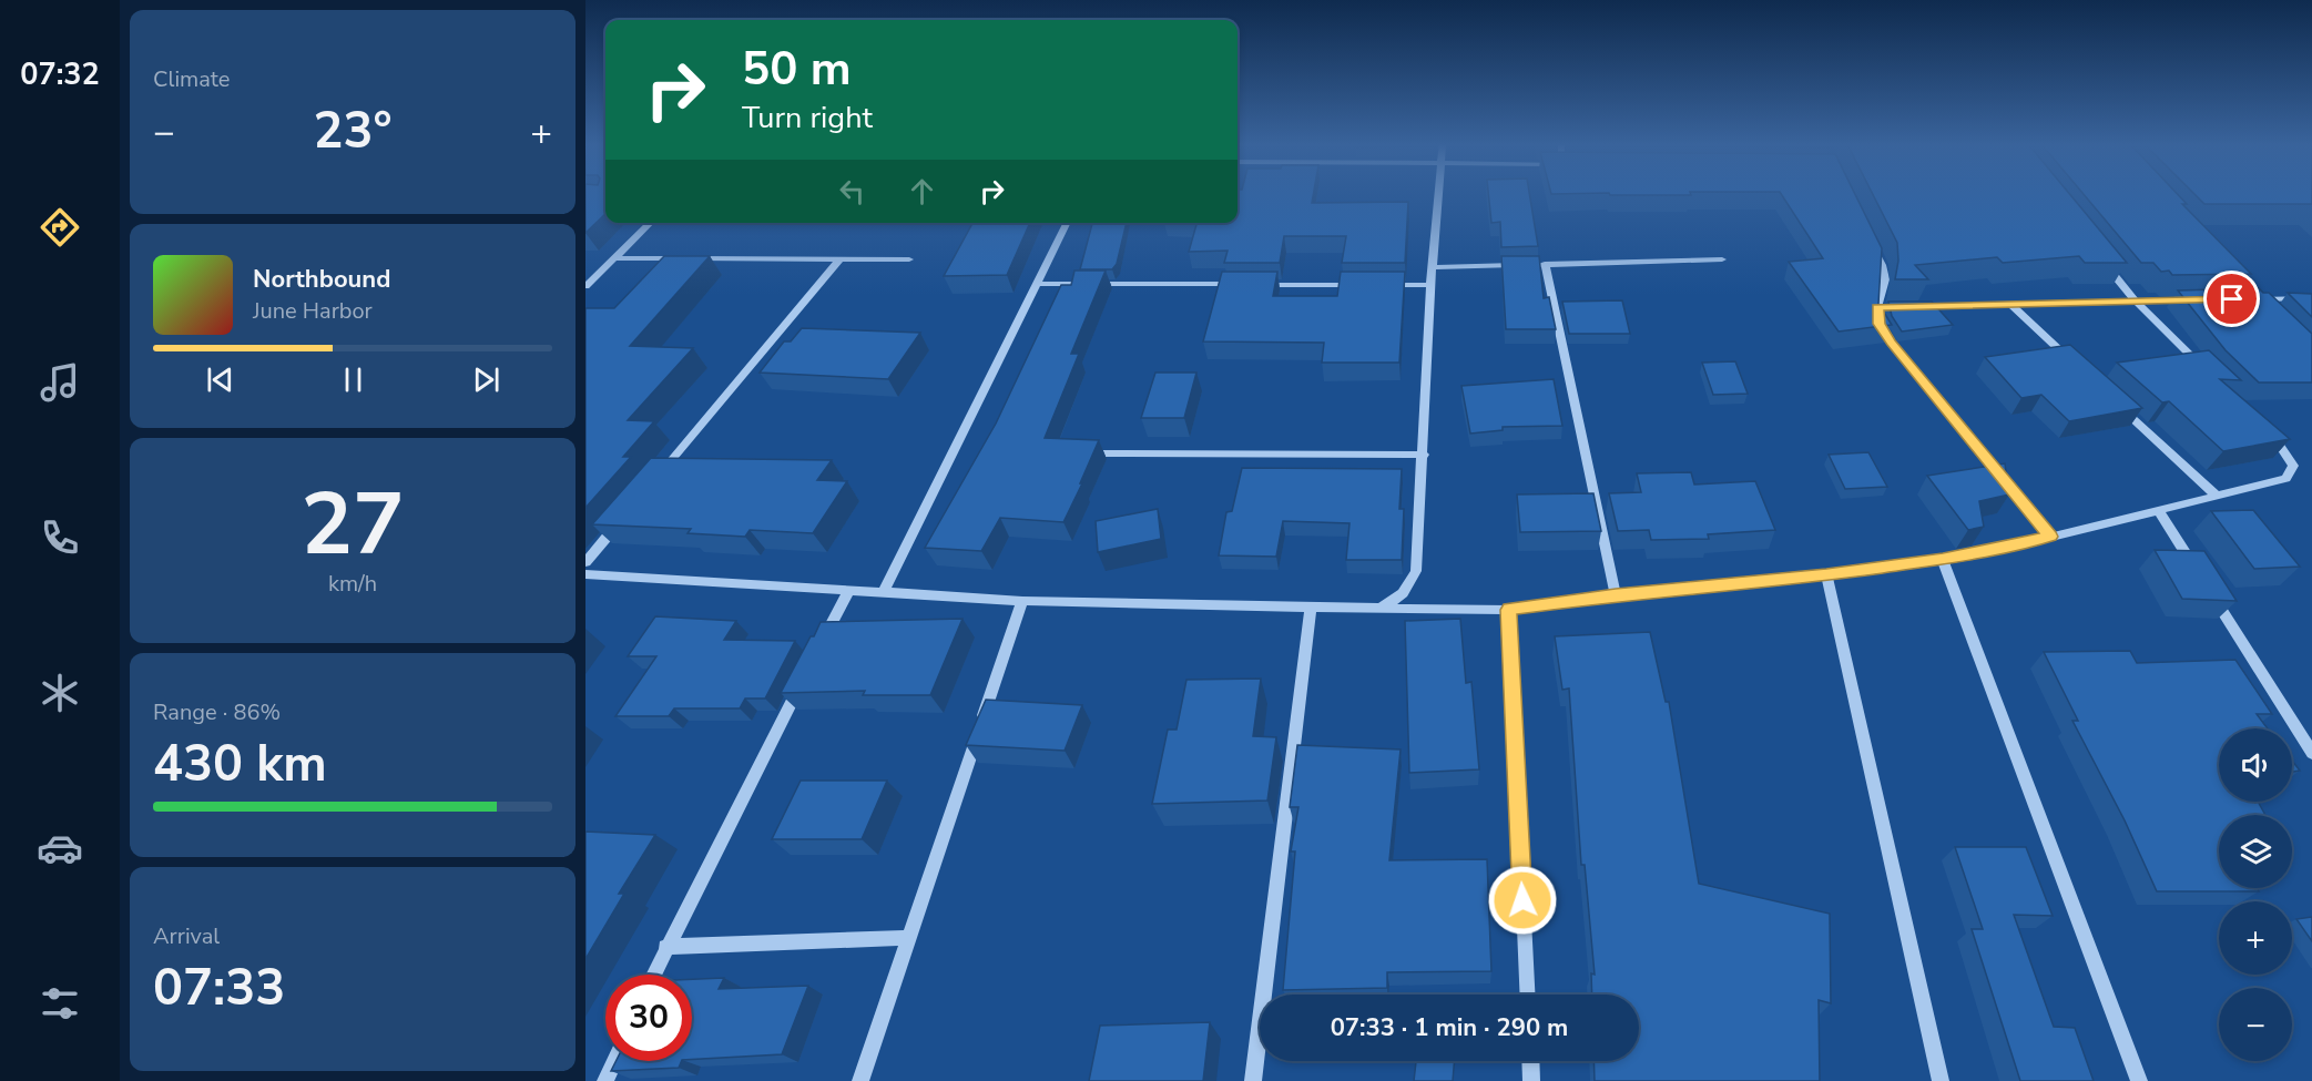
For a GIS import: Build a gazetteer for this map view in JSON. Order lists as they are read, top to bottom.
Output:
{
  "page": {
    "tabs": "07:32",
    "tile": [
      "Climate",
      ["27", "km/h"],
      ["Range · 86%", "430 km"],
      ["Arrival", "07:33"]
    ],
    "turn": ["50 m", "Turn right"],
    "heat": ["−", "23°", "+"],
    "song": ["Northbound", "June Harbor"],
    "map_buttons": ["+", "−"],
    "limit": "30",
    "trip": "07:33 · 1 min · 290 m"
  }
}
